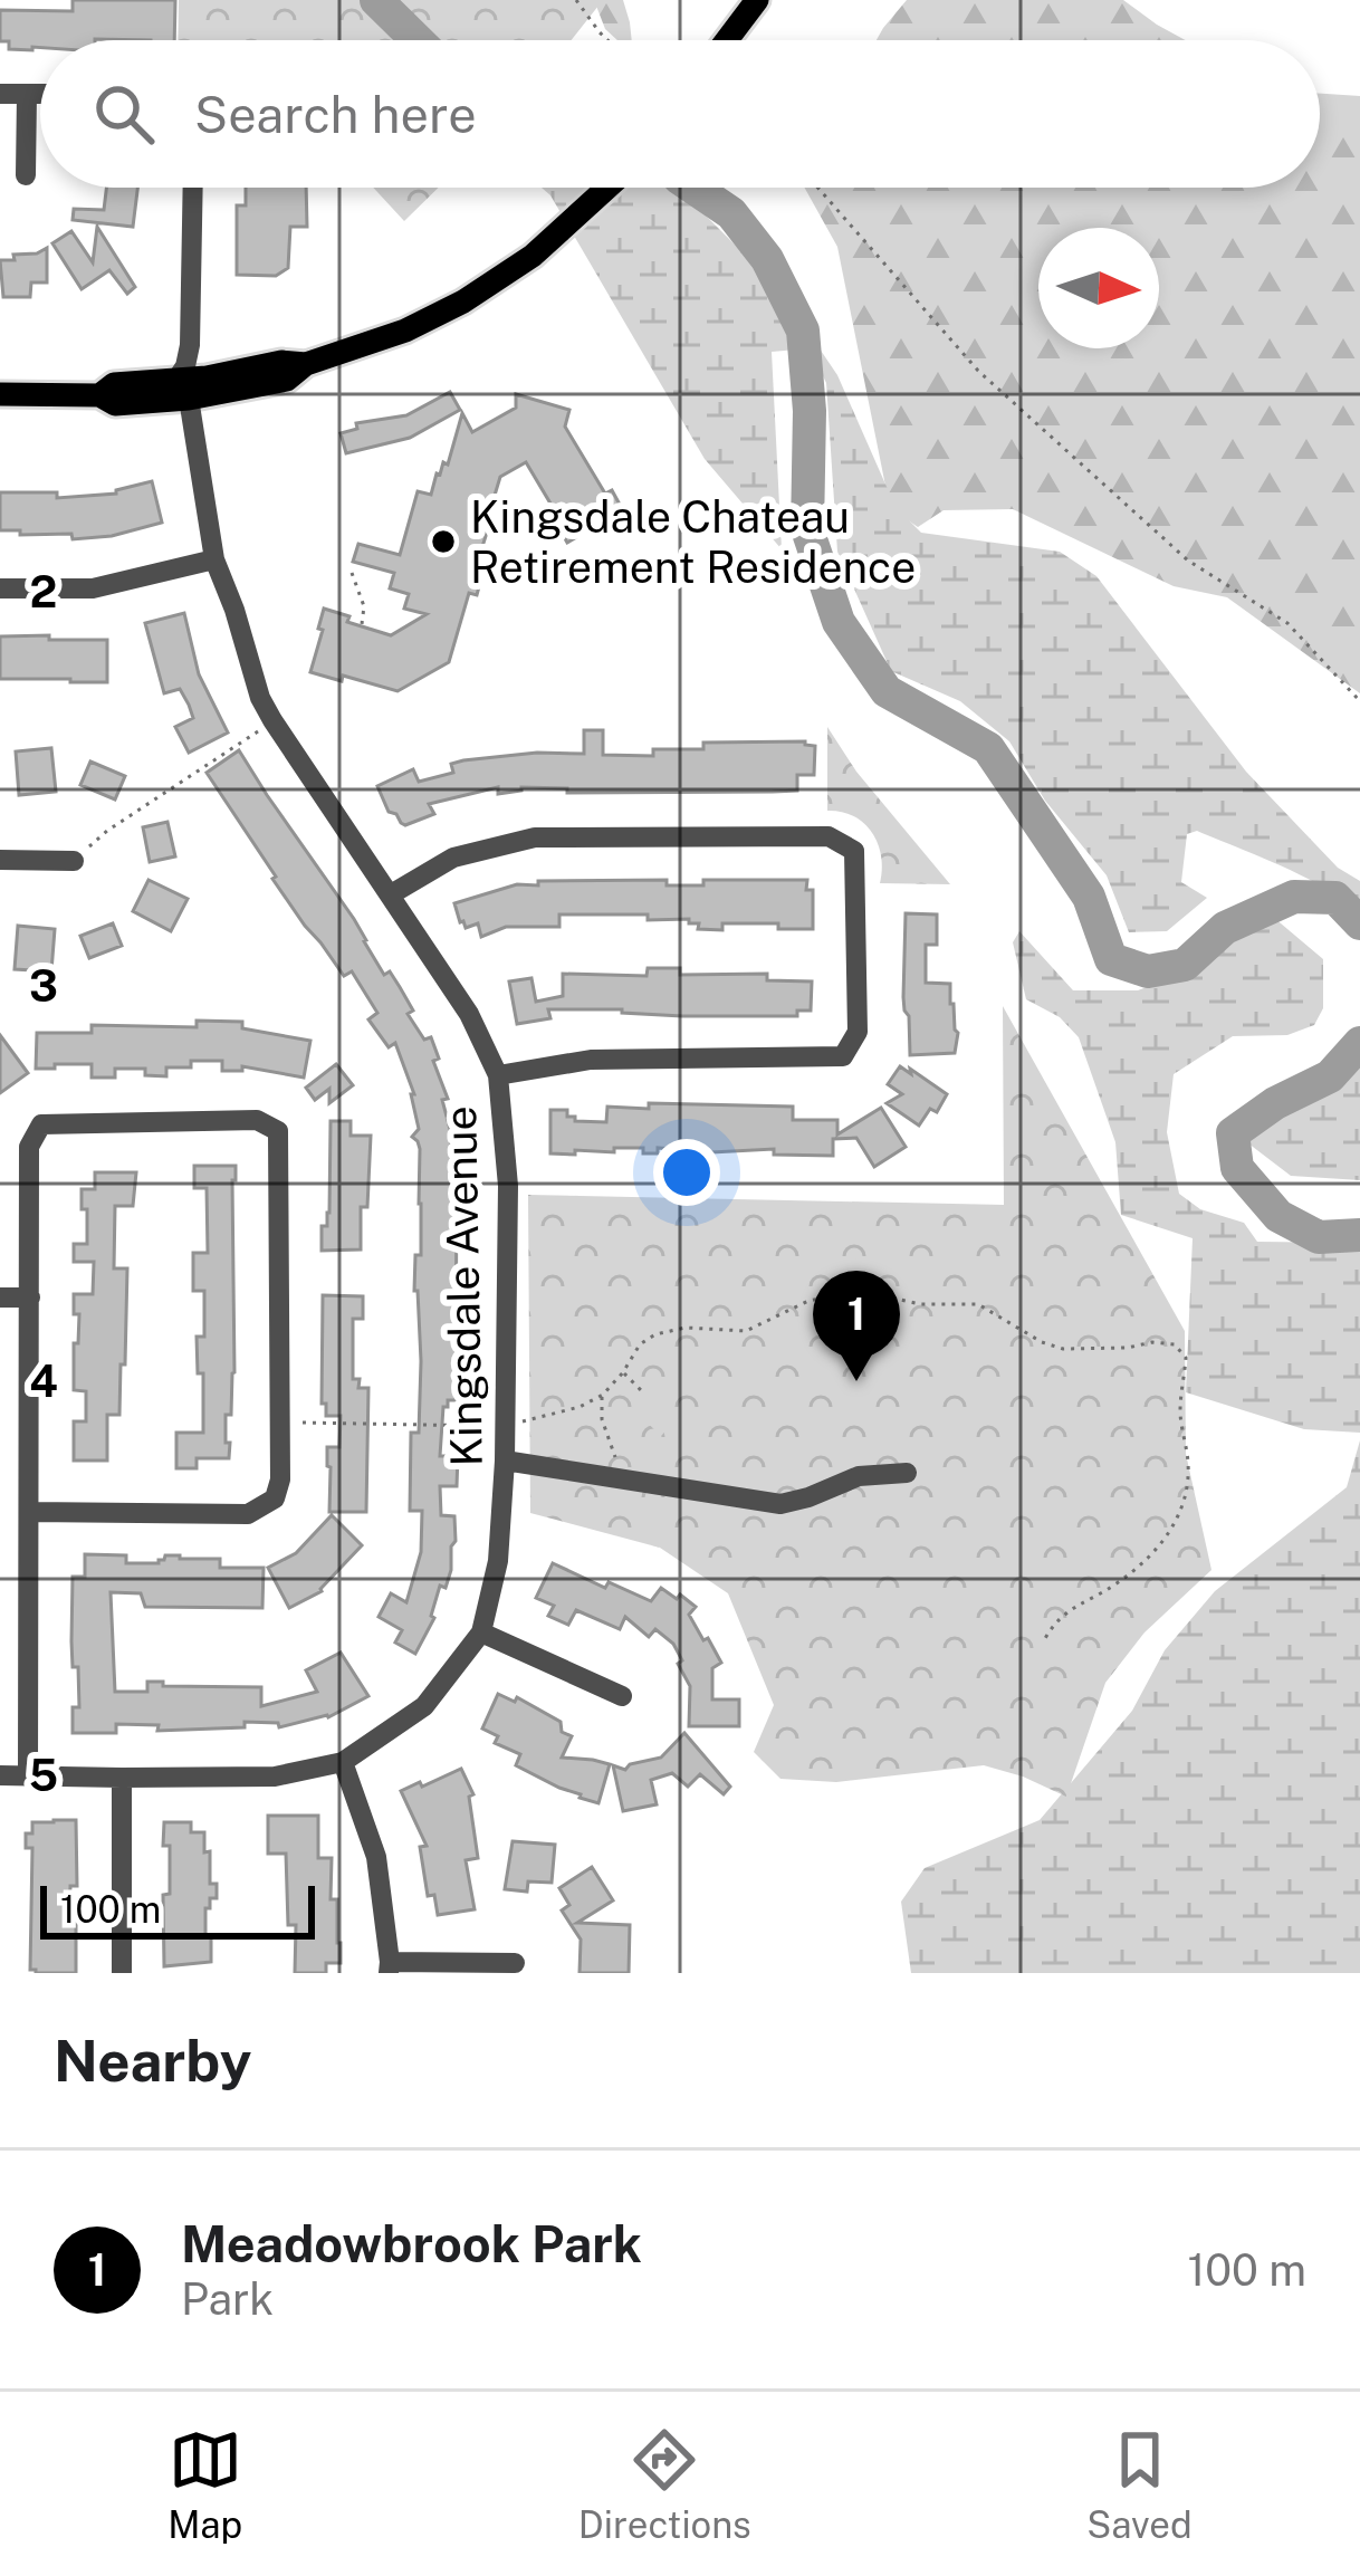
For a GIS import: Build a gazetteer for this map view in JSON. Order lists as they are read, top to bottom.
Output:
{
  "streets": {
    "street": ["Kingsdale Avenue"]
  },
  "places": ["Kingsdale Chateau Retirement Residence"],
  "scale_bar": "100 m",
  "north": "right",
  "page": {
    "search": "Search here",
    "pins": "1",
    "scale": "100 m",
    "heading": "Nearby",
    "list": [
      {
        "mark": "1",
        "name": "Meadowbrook Park",
        "note": "Park",
        "value": "100 m"
      }
    ],
    "nav": ["Map", "Directions", "Saved"]
  },
  "grid": {
    "rows": [
      "2",
      "3",
      "4",
      "5"
    ]
  }
}
